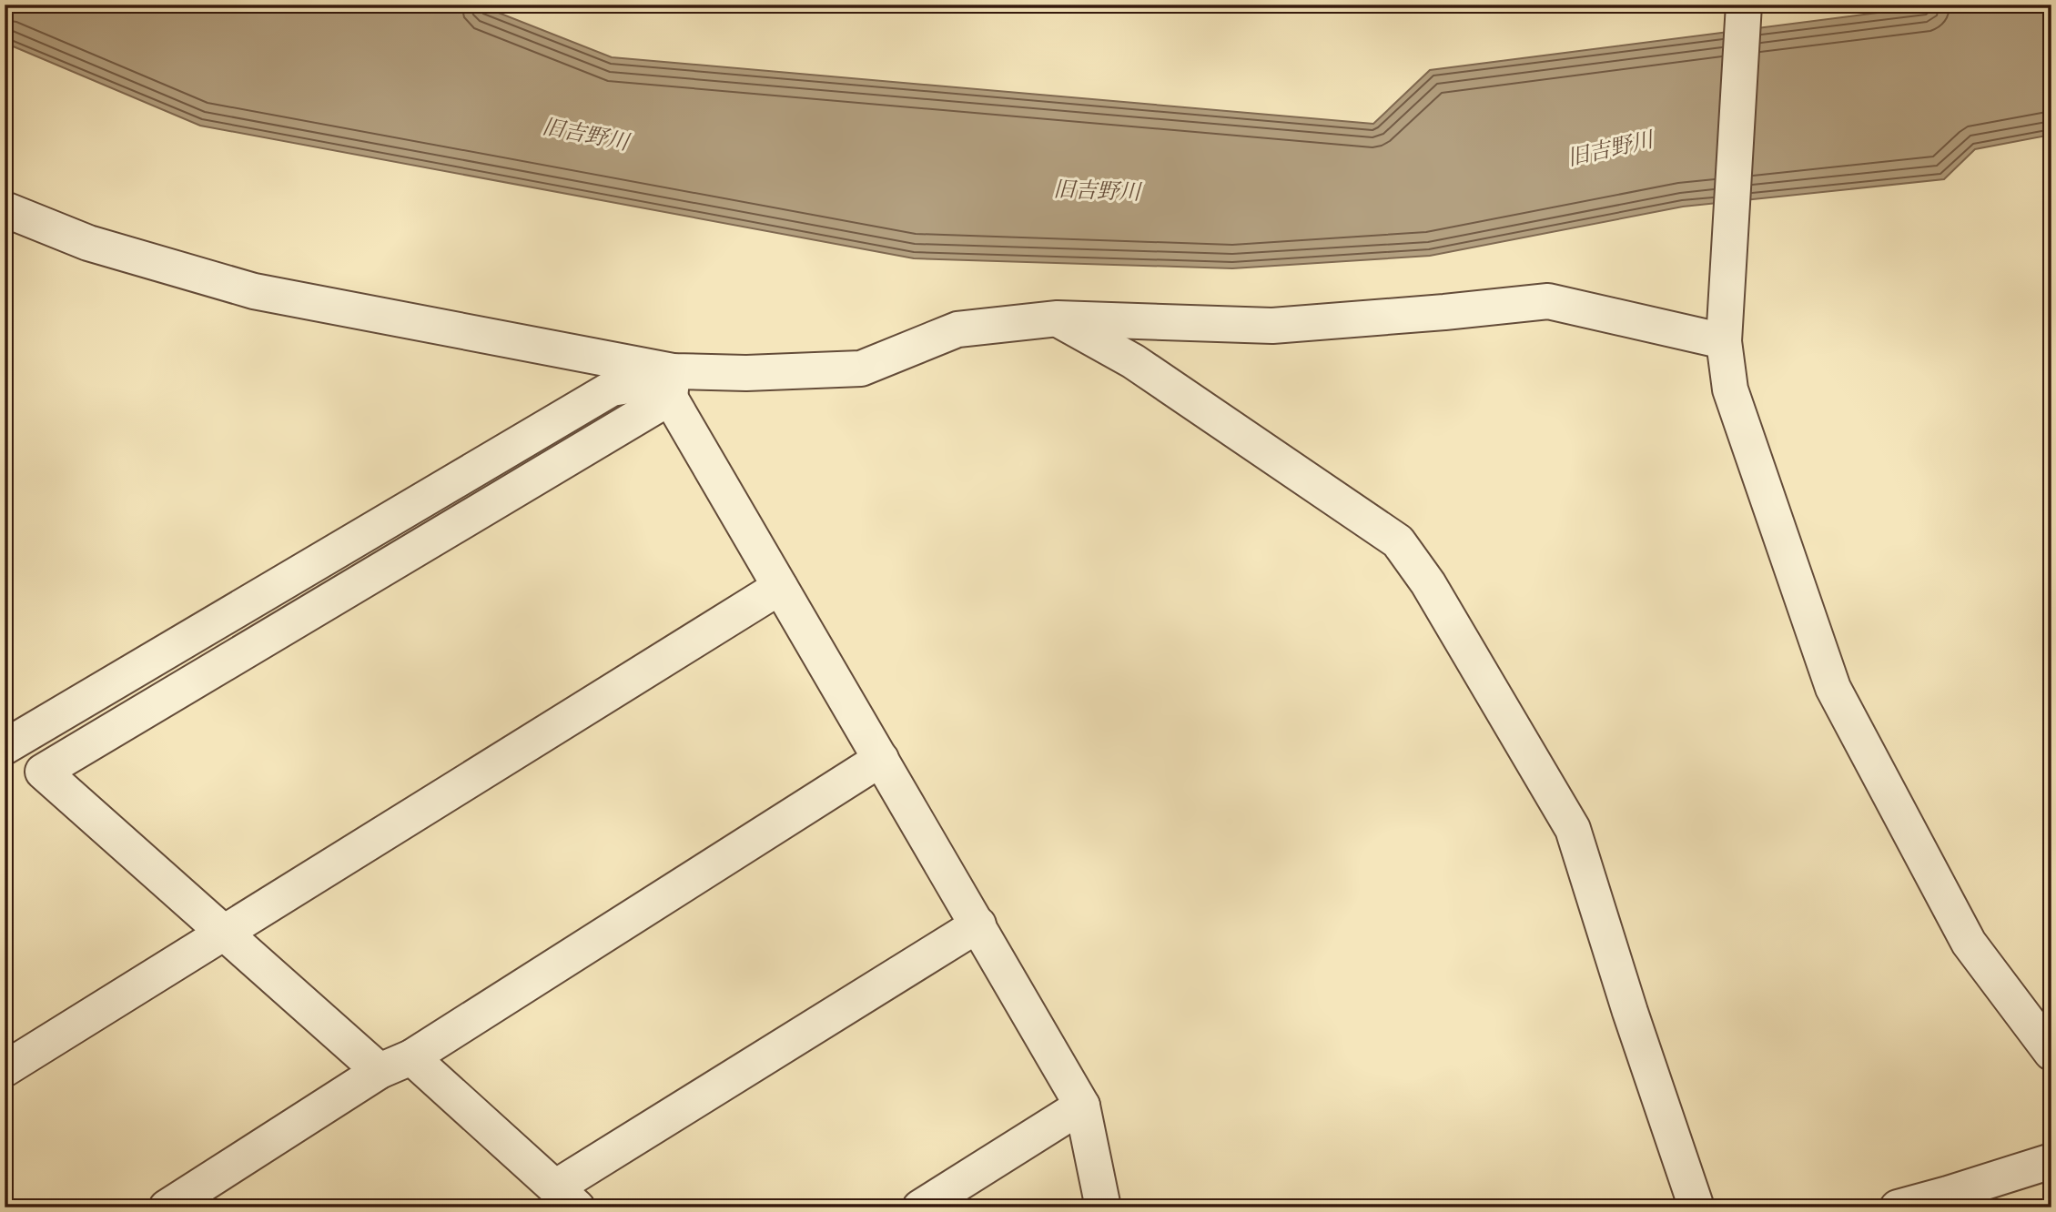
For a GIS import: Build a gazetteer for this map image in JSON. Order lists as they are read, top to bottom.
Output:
{
  "water": ["旧吉野川"]
}
